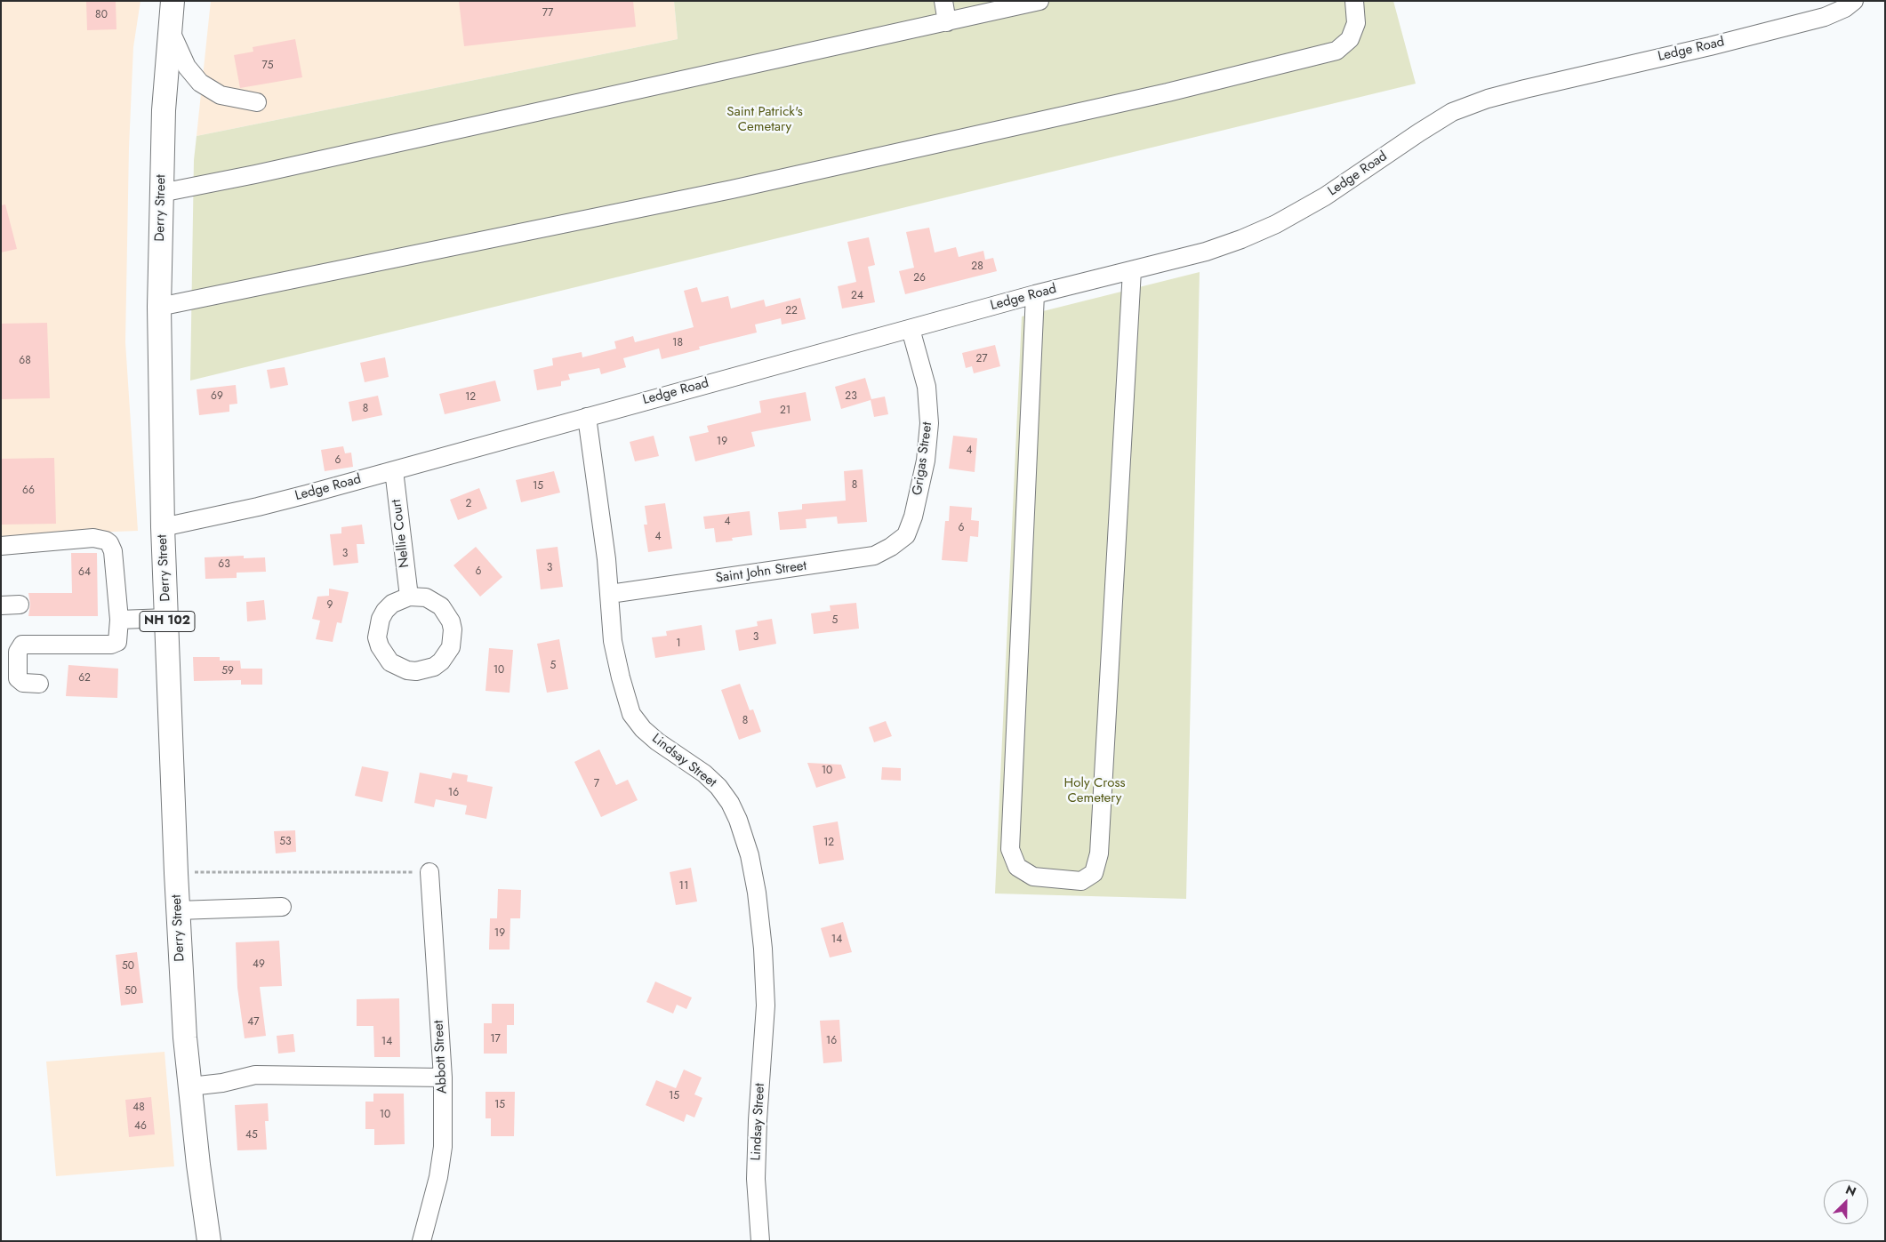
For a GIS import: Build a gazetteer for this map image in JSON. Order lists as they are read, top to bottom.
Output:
{
  "streets": {
    "main road": ["Derry Street", "NH 102"],
    "street": [
      "Ledge Road",
      "Grigas Street",
      "Nellie Court",
      "Saint John Street",
      "Lindsay Street",
      "Abbott Street"
    ]
  },
  "crossings": [
    ["Ledge Road", "Derry Street"],
    ["Ledge Road", "Grigas Street"],
    ["Ledge Road", "Nellie Court"],
    ["Ledge Road", "Lindsay Street"],
    ["Grigas Street", "Saint John Street"],
    ["Saint John Street", "Lindsay Street"]
  ],
  "parks": ["Saint Patrick's Cemetary", "Holy Cross Cemetery"],
  "house_numbers": [
    "77",
    "80",
    "75",
    "28",
    "26",
    "24",
    "22",
    "18",
    "27",
    "68",
    "69",
    "23",
    "12",
    "8",
    "21",
    "19",
    "4",
    "6",
    "8",
    "15",
    "66",
    "2",
    "4",
    "6",
    "4",
    "3",
    "63",
    "3",
    "6",
    "64",
    "9",
    "5",
    "3",
    "1",
    "5",
    "10",
    "59",
    "62",
    "8",
    "10",
    "7",
    "16",
    "53",
    "12",
    "11",
    "19",
    "14",
    "49",
    "50",
    "50",
    "47",
    "17",
    "16",
    "14",
    "15",
    "15",
    "48",
    "10",
    "46",
    "45"
  ],
  "north": "top right"
}
